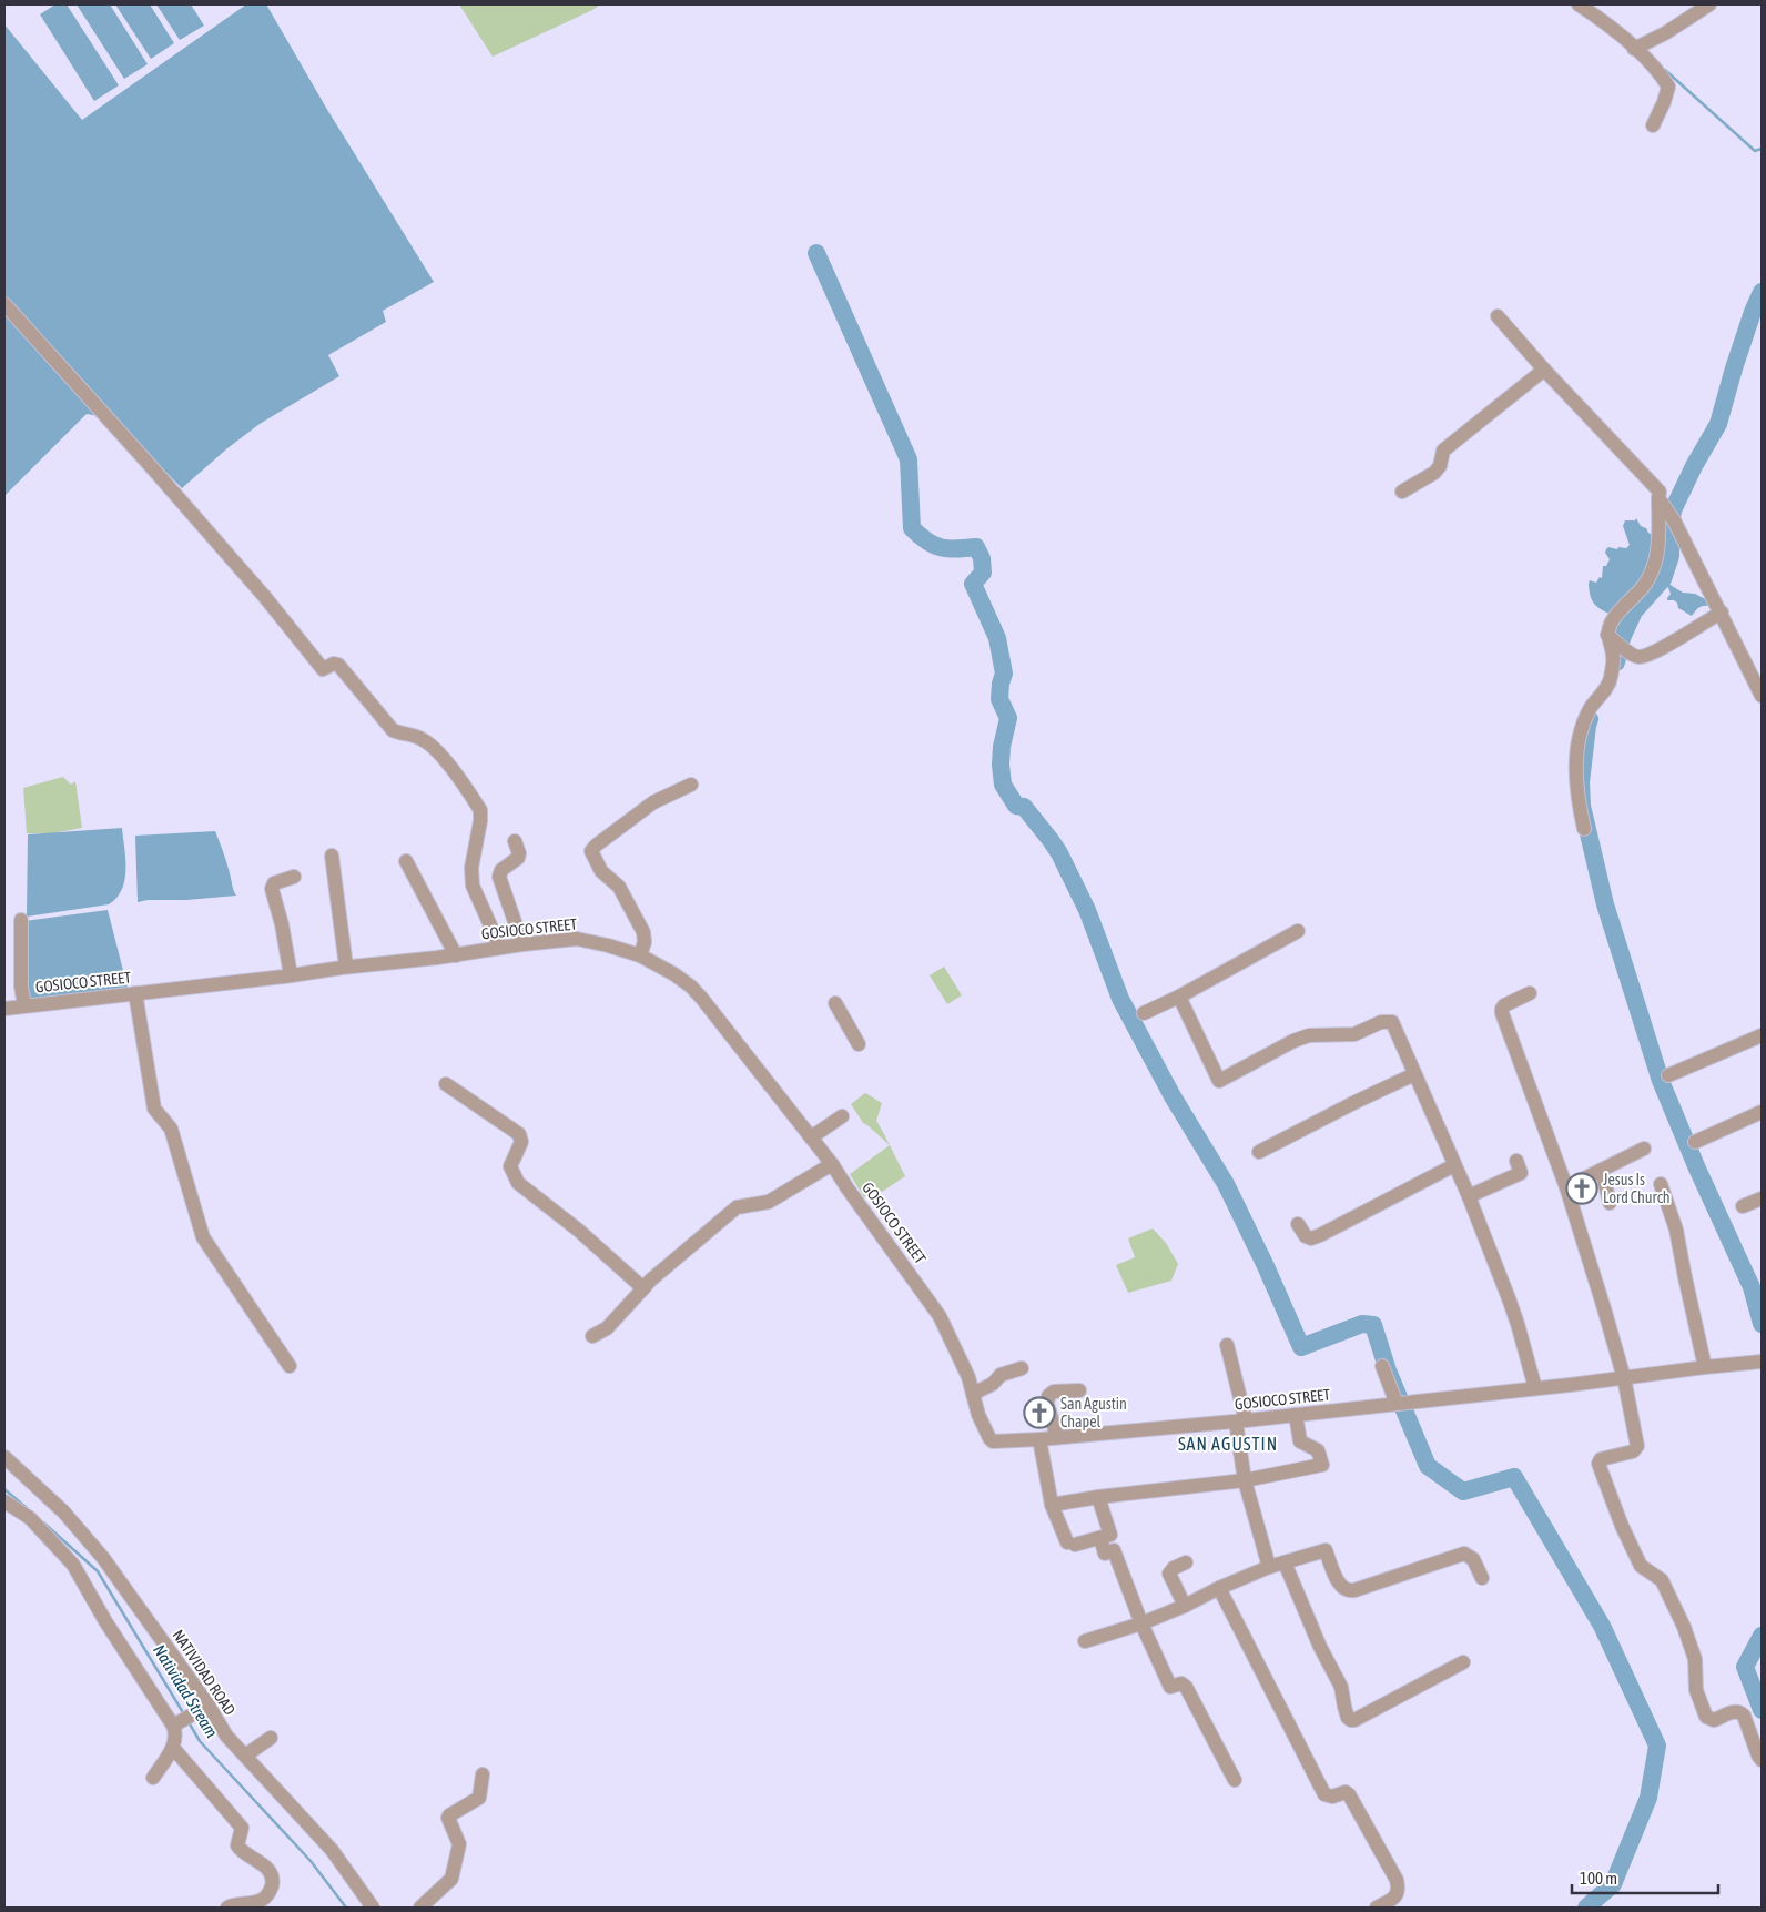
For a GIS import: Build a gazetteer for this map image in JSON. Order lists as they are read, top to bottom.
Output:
{
  "streets": {
    "street": ["GOSIOCO STREET", "NATIVIDAD ROAD"]
  },
  "districts": ["SAN AGUSTIN"],
  "water": ["Natividad Stream"],
  "places": {
    "church": ["Jesus Is Lord Church", "San Agustin Chapel"]
  },
  "scale_bar": "100 m"
}
